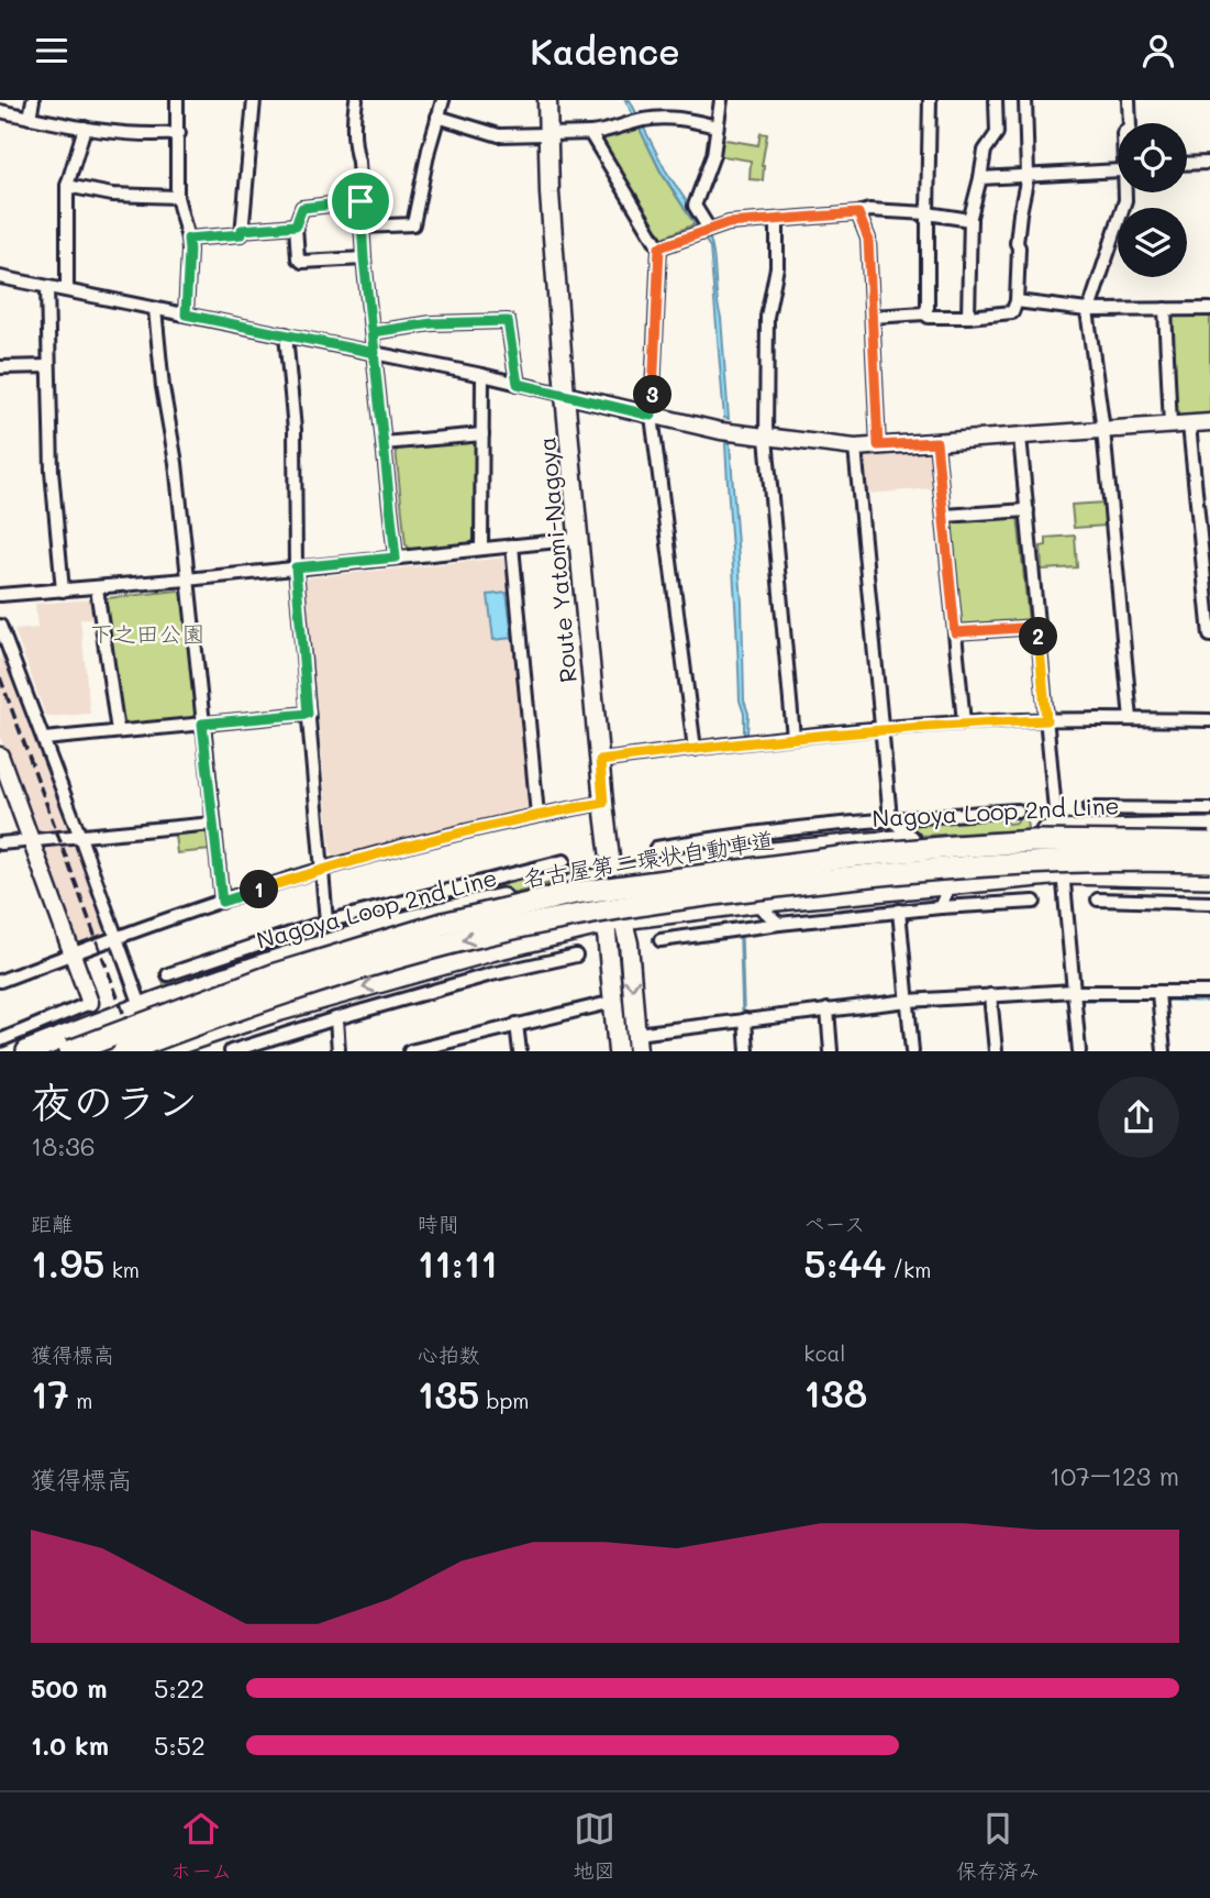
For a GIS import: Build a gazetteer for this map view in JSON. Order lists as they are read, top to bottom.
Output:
{
  "streets": {
    "highway": ["Nagoya Loop 2nd Line", "名古屋第二環状自動車道"],
    "main road": ["Route Yatomi-Nagoya"]
  },
  "crossings": [
    ["Route Yatomi-Nagoya", "Nagoya Loop 2nd Line"],
    ["Nagoya Loop 2nd Line", "名古屋第二環状自動車道"]
  ],
  "parks": ["下之田公園"],
  "page": {
    "header": "Kadence",
    "pins": ["3", "2", "1"],
    "heading": ["夜のラン", "18:36"],
    "stats": [
      ["距離", "1.95 km"],
      ["時間", "11:11"],
      ["ペース", "5:44 /km"],
      ["獲得標高", "17 m"],
      ["心拍数", "135 bpm"],
      ["kcal", "138"]
    ],
    "chart": ["獲得標高", "107–123 m"],
    "list": [
      {
        "name": "500 m",
        "note": "5:22"
      },
      {
        "name": "1.0 km",
        "note": "5:52"
      }
    ],
    "tabs": ["ホーム", "地図", "保存済み"]
  }
}
